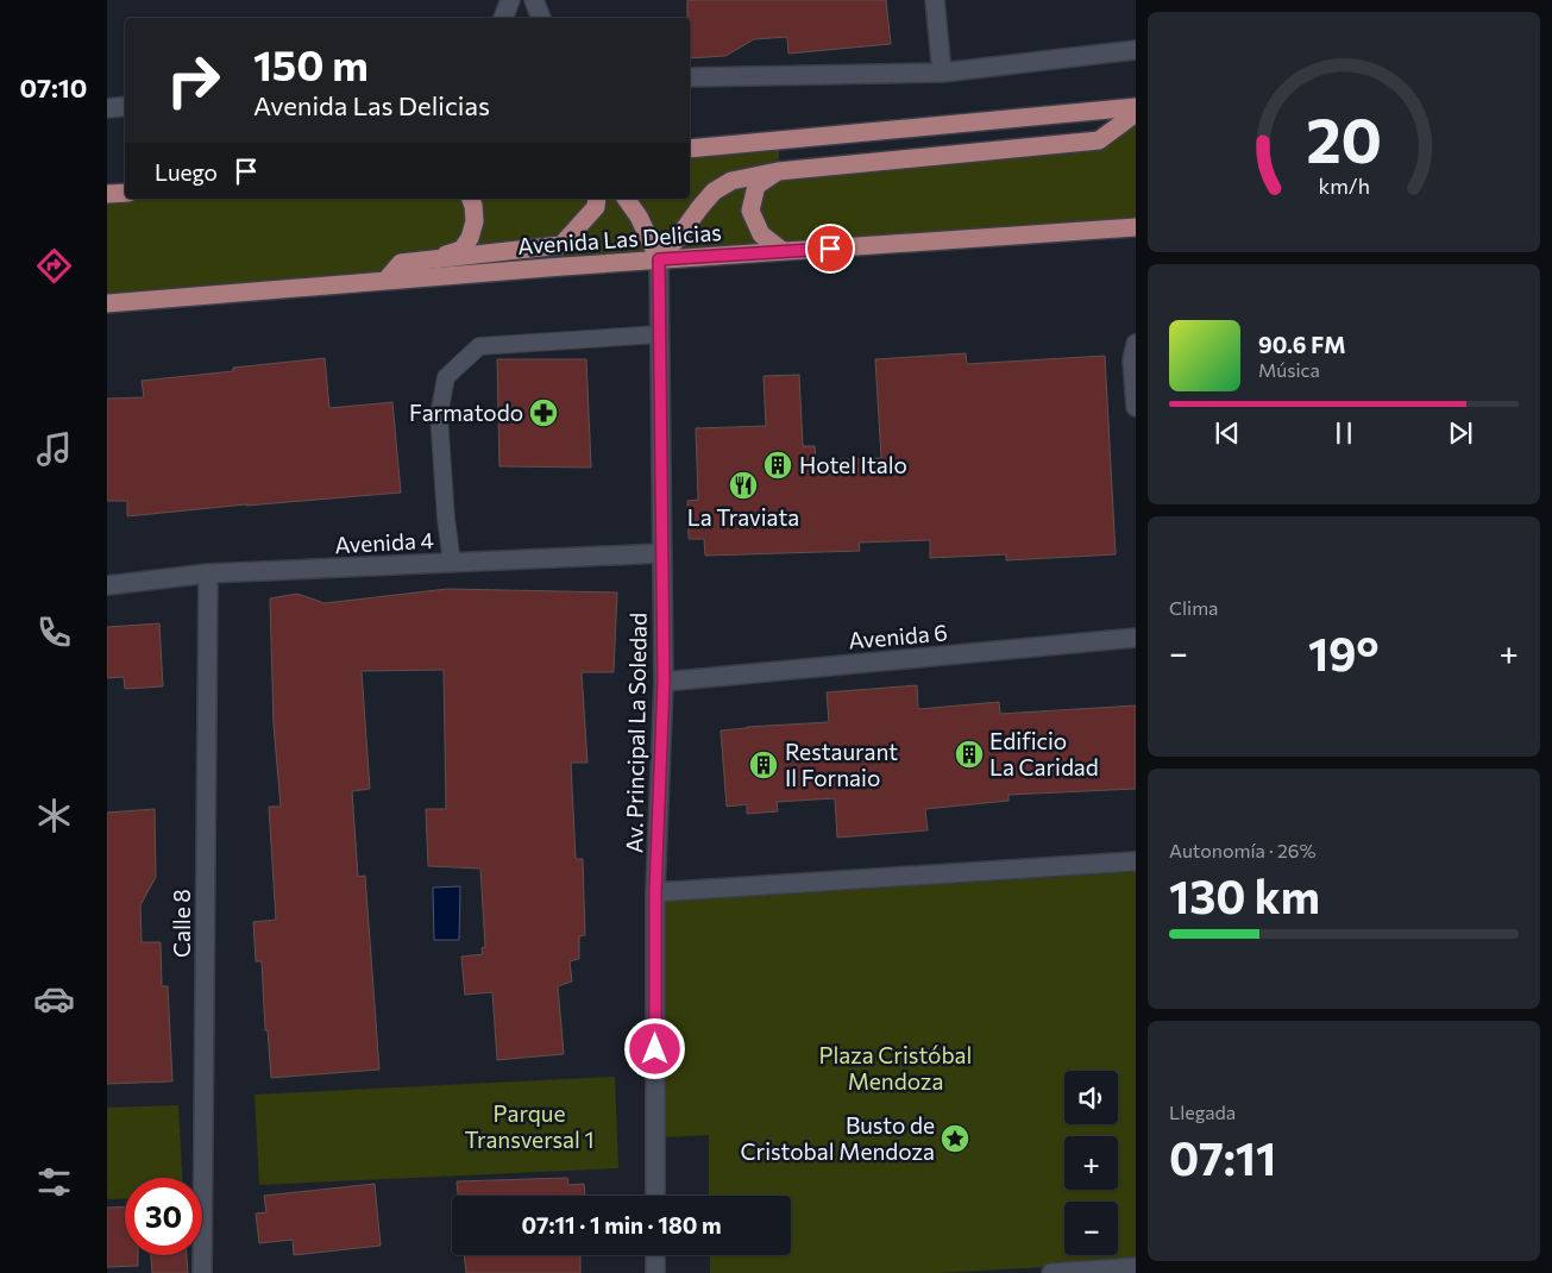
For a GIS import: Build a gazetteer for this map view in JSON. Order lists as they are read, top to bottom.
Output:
{
  "streets": {
    "main road": ["Avenida Las Delicias"],
    "street": [
      "Avenida 4",
      "Avenida 6",
      "Av. Principal La Soledad",
      "Calle 8"
    ]
  },
  "crossings": [
    ["Avenida Las Delicias", "Av. Principal La Soledad"],
    ["Avenida 4", "Av. Principal La Soledad"],
    ["Avenida 4", "Calle 8"],
    ["Avenida 6", "Av. Principal La Soledad"]
  ],
  "parks": ["Plaza Cristóbal Mendoza", "Parque Transversal 1"],
  "places": {
    "pharmacy": ["Farmatodo"],
    "building": ["Hotel Italo", "Edificio La Caridad", "Restaurant Il Fornaio"],
    "restaurant": ["La Traviata"],
    "place": ["Busto de Cristobal Mendoza"]
  },
  "page": {
    "tabs": "07:10",
    "turn": ["150 m", "Avenida Las Delicias"],
    "then": "Luego",
    "song": ["90.6 FM", "Música"],
    "tile": [
      "Clima",
      ["Autonomía · 26%", "130 km"],
      ["Llegada", "07:11"]
    ],
    "heat": ["−", "19°", "+"],
    "map_buttons": ["+", "−"],
    "limit": "30",
    "trip": "07:11 · 1 min · 180 m",
    "gauge": ["20", "km/h"]
  }
}
